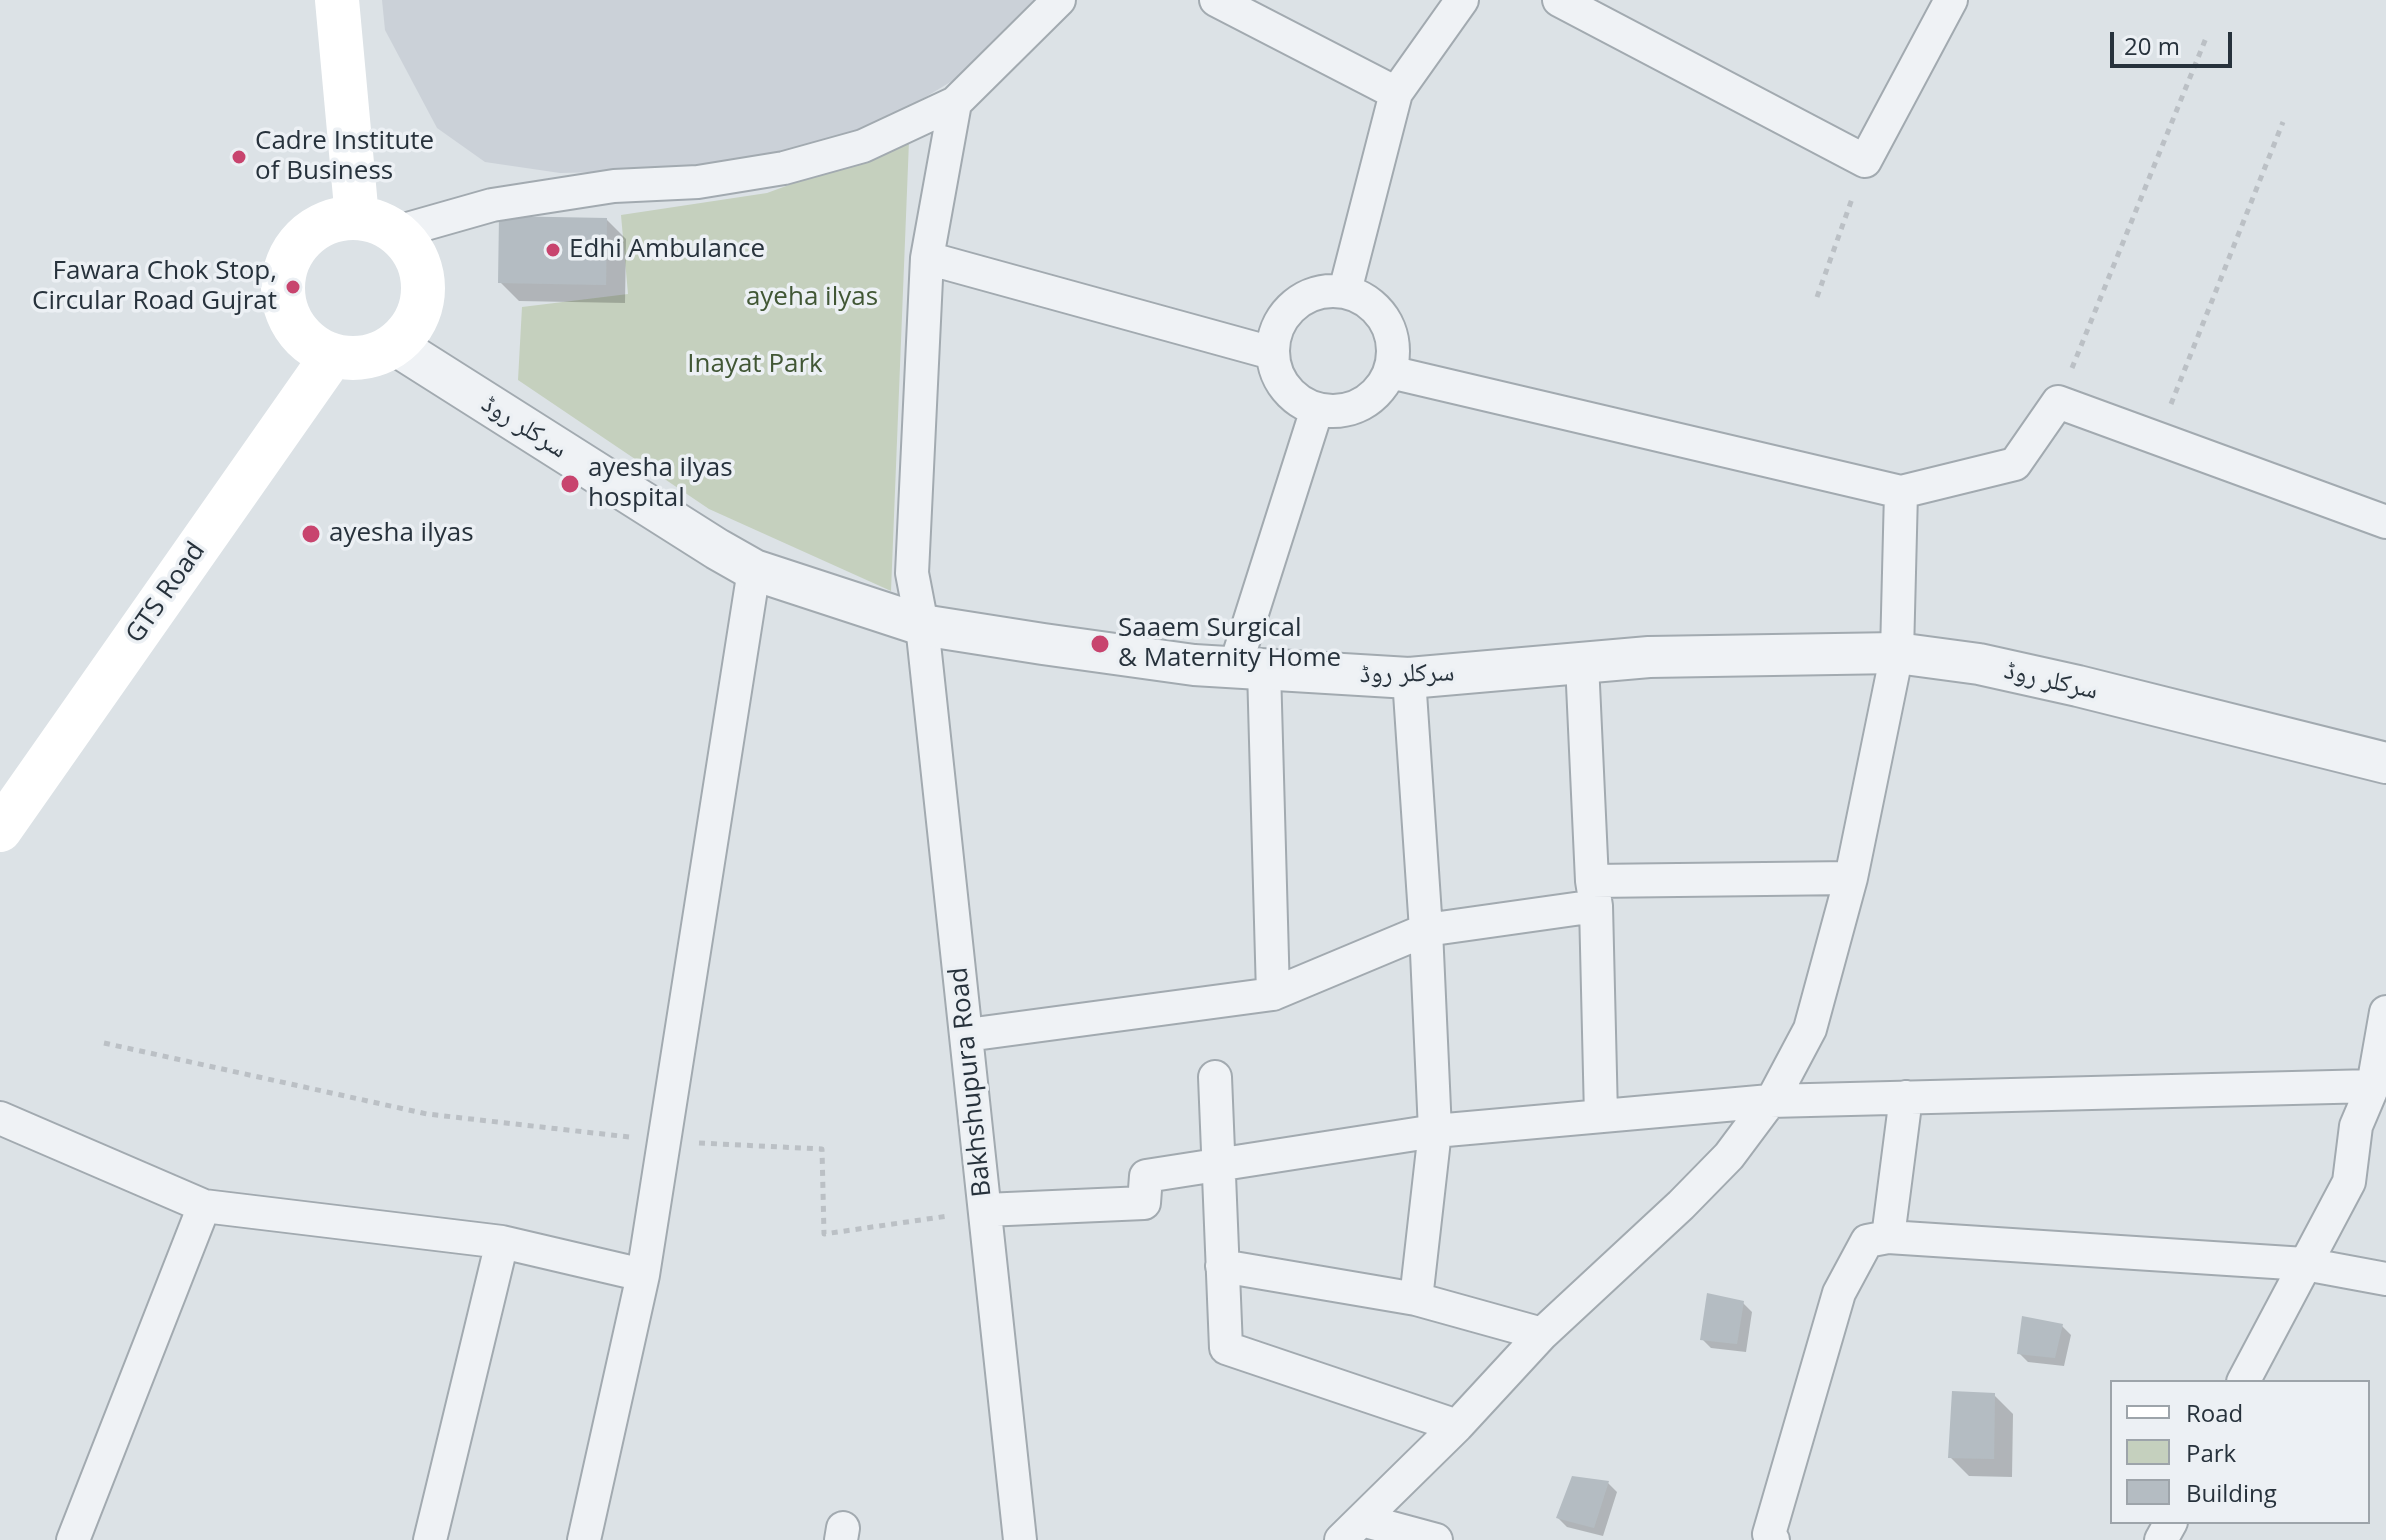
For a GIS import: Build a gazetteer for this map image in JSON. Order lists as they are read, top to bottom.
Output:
{
  "streets": {
    "main road": ["GTS Road"],
    "street": ["سرکلر روڈ", "Bakhshupura Road"]
  },
  "crossings": [
    ["سرکلر روڈ", "GTS Road"],
    ["سرکلر روڈ", "Bakhshupura Road"]
  ],
  "parks": ["ayeha ilyas", "Inayat Park"],
  "places": [
    "Cadre Institute of Business",
    "Edhi Ambulance",
    "Fawara Chok Stop, Circular Road Gujrat",
    "ayesha ilyas hospital",
    "ayesha ilyas",
    "Saaem Surgical & Maternity Home"
  ],
  "legend": ["Road", "Park", "Building"],
  "scale_bar": "20 m"
}
